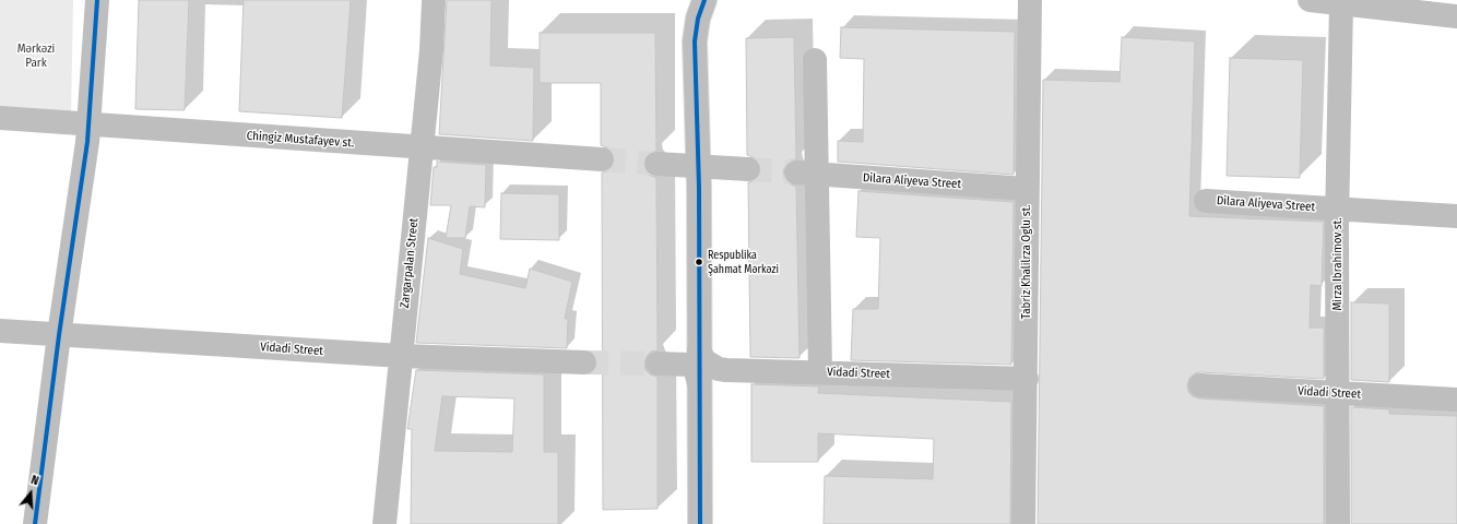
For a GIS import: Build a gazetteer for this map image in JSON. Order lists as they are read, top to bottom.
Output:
{
  "streets": {
    "street": [
      "Chingiz Mustafayev st.",
      "Dilara Aliyeva Street",
      "Tabriz Khalilrza Oglu st.",
      "Zargarpalan Street",
      "Mirza Ibrahimov st.",
      "Vidadi Street"
    ]
  },
  "crossings": [
    ["Chingiz Mustafayev st.", "Zargarpalan Street"],
    ["Dilara Aliyeva Street", "Tabriz Khalilrza Oglu st."],
    ["Dilara Aliyeva Street", "Mirza Ibrahimov st."],
    ["Tabriz Khalilrza Oglu st.", "Vidadi Street"],
    ["Zargarpalan Street", "Vidadi Street"],
    ["Mirza Ibrahimov st.", "Vidadi Street"]
  ],
  "parks": ["Mərkəzi Park"],
  "places": ["Respublika Şahmat Mərkəzi"],
  "north": "top"
}
